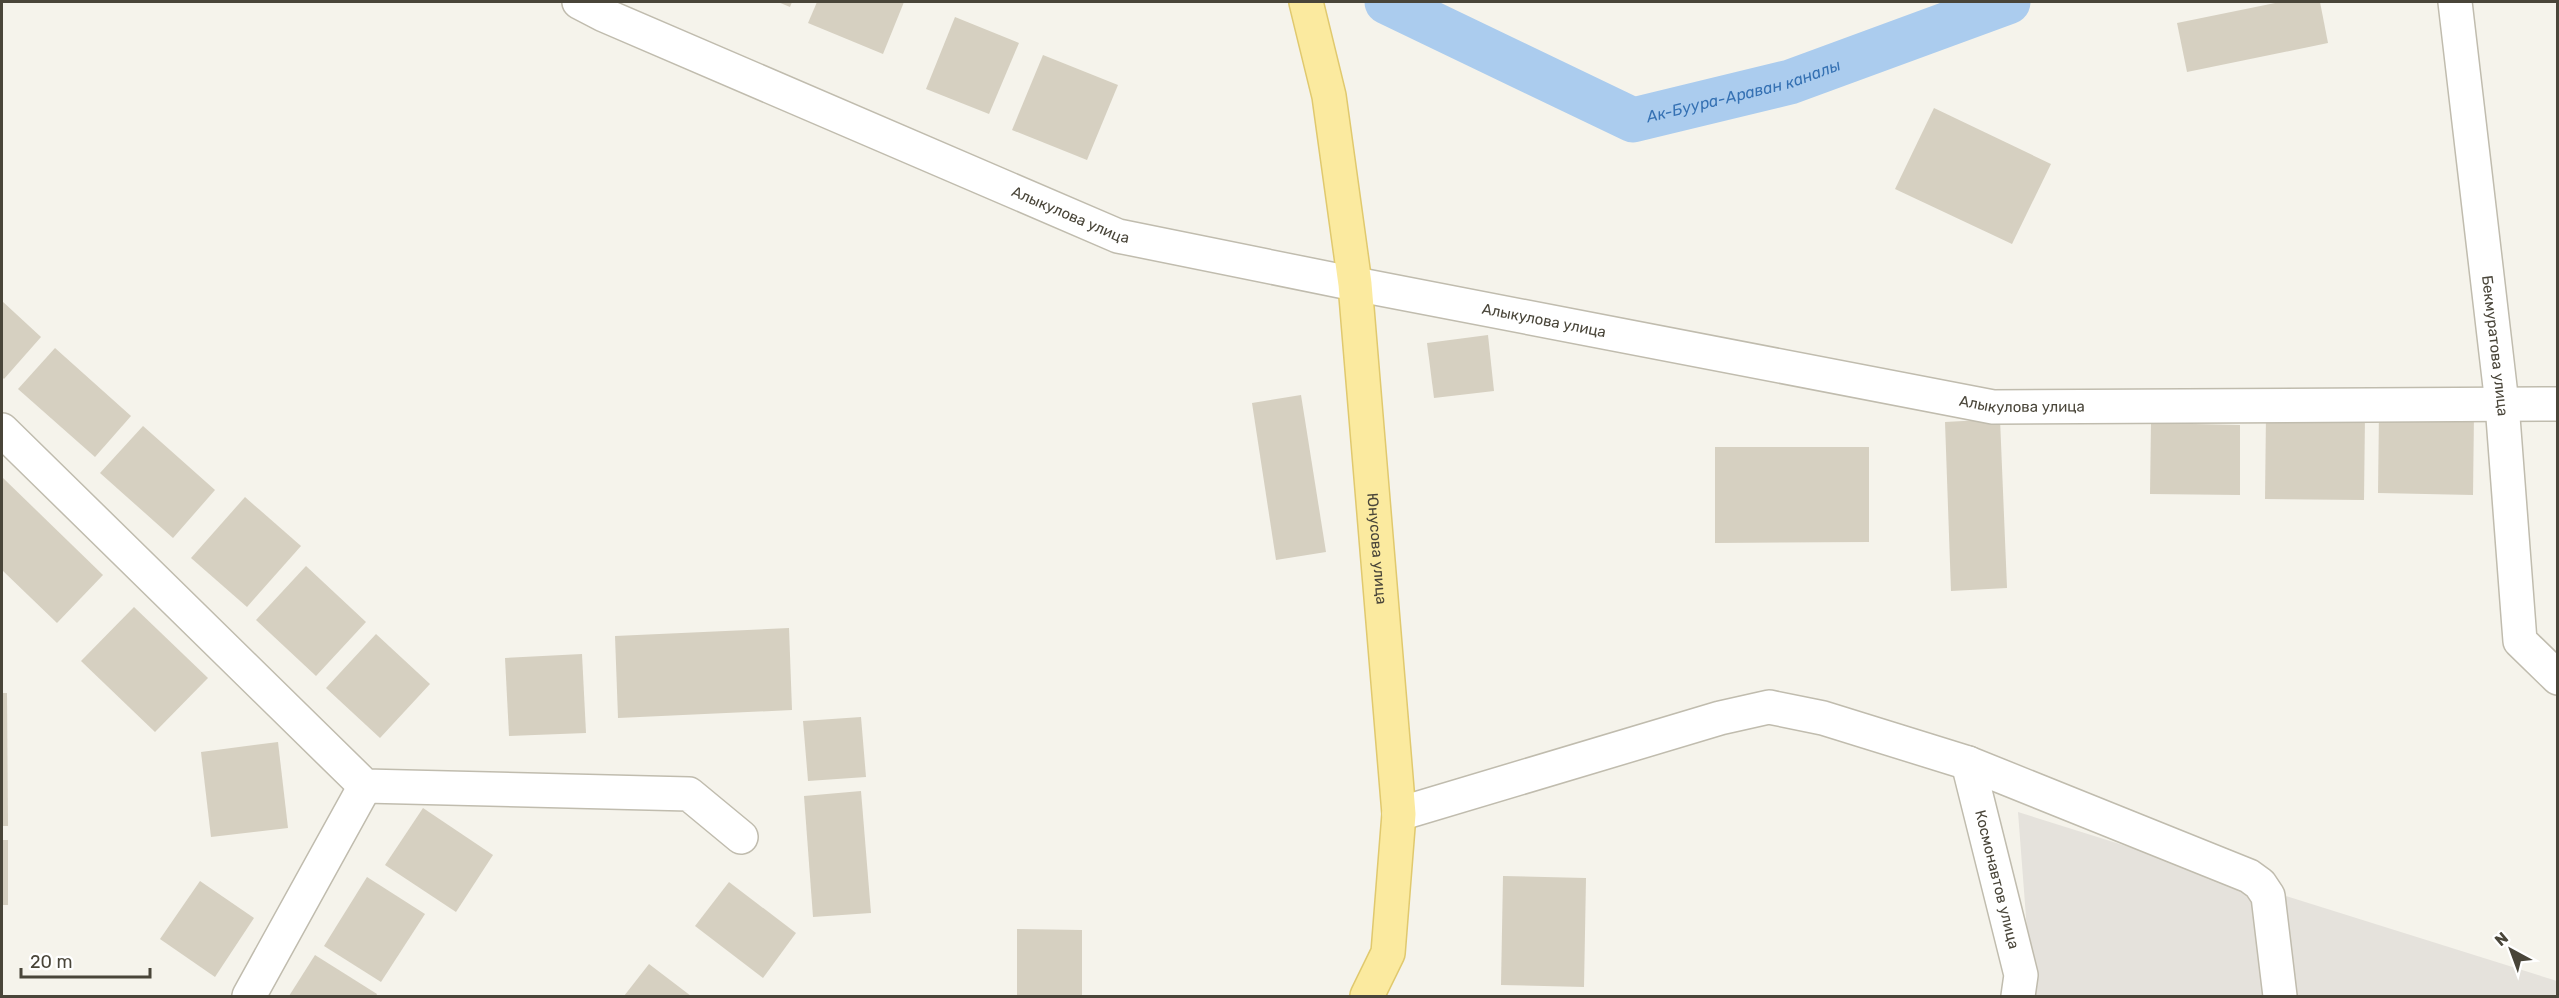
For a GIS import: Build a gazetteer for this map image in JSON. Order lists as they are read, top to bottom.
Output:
{
  "streets": {
    "main road": ["Юнусова улица"],
    "street": ["Алыкулова улица", "Бекмуратова улица", "Космонавтов улица"]
  },
  "crossings": [
    ["Алыкулова улица", "Бекмуратова улица"],
    ["Алыкулова улица", "Юнусова улица"]
  ],
  "water": ["Ак-Буура-Араван каналы"],
  "scale_bar": "20 m",
  "north": "top left"
}
